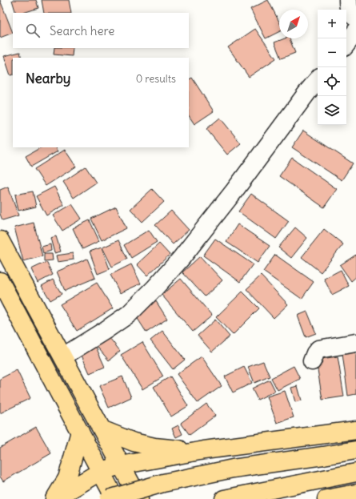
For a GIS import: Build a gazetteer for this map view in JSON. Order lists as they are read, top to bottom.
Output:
{
  "north": "top right",
  "page": {
    "map_buttons": ["+", "−"],
    "search": "Search here",
    "heading": ["Nearby", "0 results"]
  }
}
